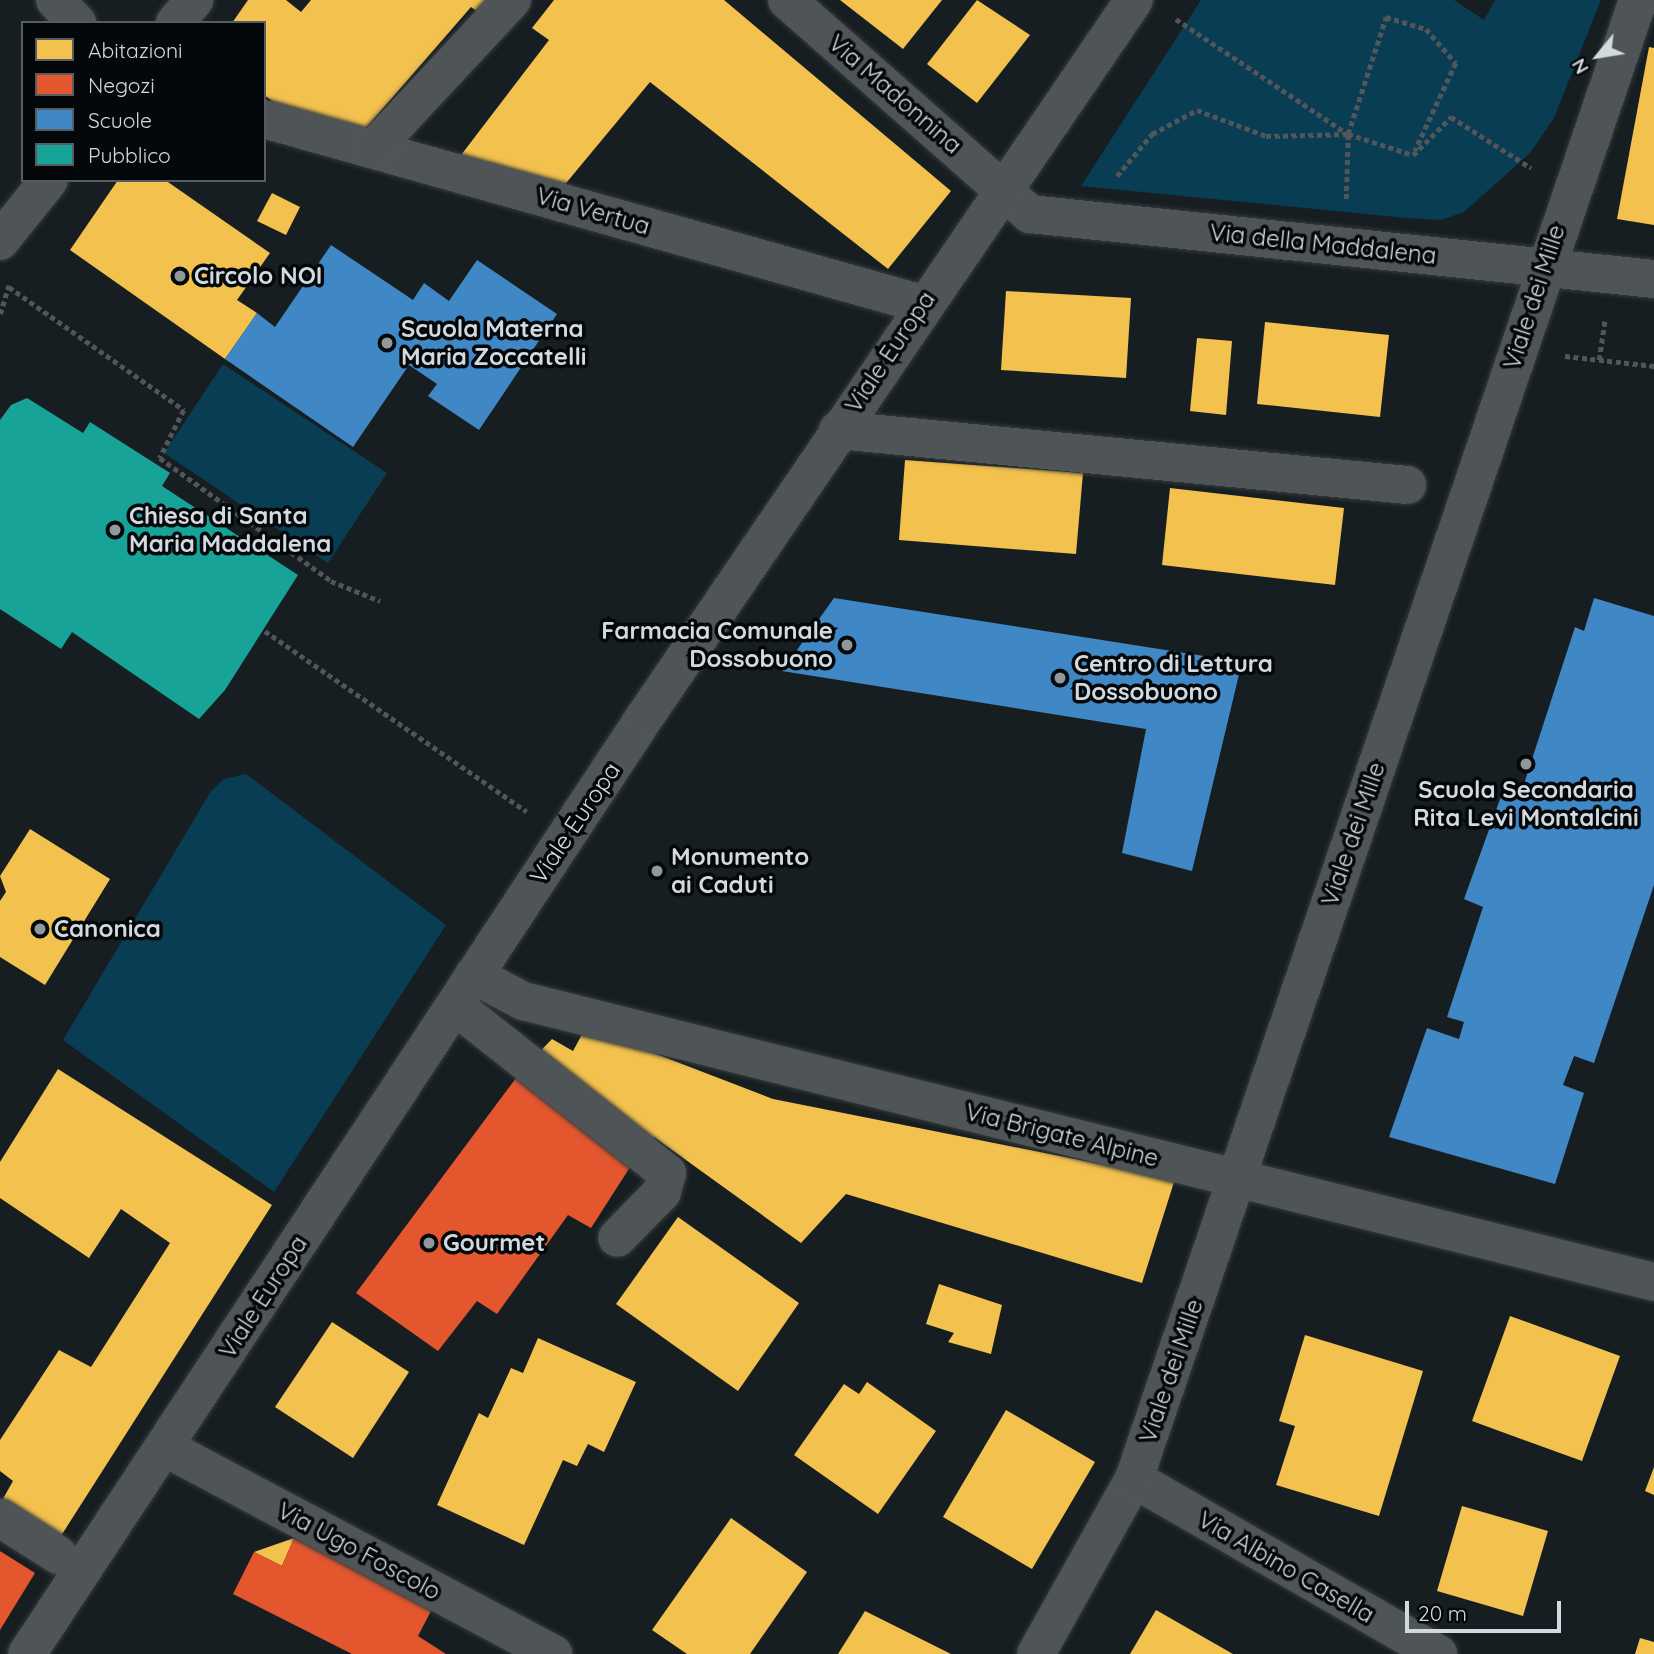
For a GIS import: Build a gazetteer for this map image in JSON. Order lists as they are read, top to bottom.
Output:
{
  "streets": {
    "street": [
      "Via Madonnina",
      "Via Vertua",
      "Via della Maddalena",
      "Viale dei Mille",
      "Viale Europa",
      "Via Brigate Alpine",
      "Via Ugo Foscolo",
      "Via Albino Casella"
    ]
  },
  "crossings": [
    ["Via Madonnina", "Via della Maddalena"],
    ["Via Madonnina", "Viale Europa"],
    ["Via Vertua", "Viale Europa"],
    ["Via della Maddalena", "Viale dei Mille"],
    ["Via della Maddalena", "Viale Europa"],
    ["Viale dei Mille", "Via Brigate Alpine"],
    ["Viale dei Mille", "Via Albino Casella"],
    ["Viale Europa", "Via Brigate Alpine"],
    ["Viale Europa", "Via Ugo Foscolo"]
  ],
  "places": [
    "Circolo NOI",
    "Scuola Materna Maria Zoccatelli",
    "Chiesa di Santa Maria Maddalena",
    "Farmacia Comunale Dossobuono",
    "Centro di Lettura Dossobuono",
    "Scuola Secondaria Rita Levi Montalcini",
    "Monumento ai Caduti",
    "Canonica",
    "Gourmet"
  ],
  "legend": [
    "Abitazioni",
    "Negozi",
    "Scuole",
    "Pubblico"
  ],
  "scale_bar": "20 m",
  "north": "bottom left"
}
